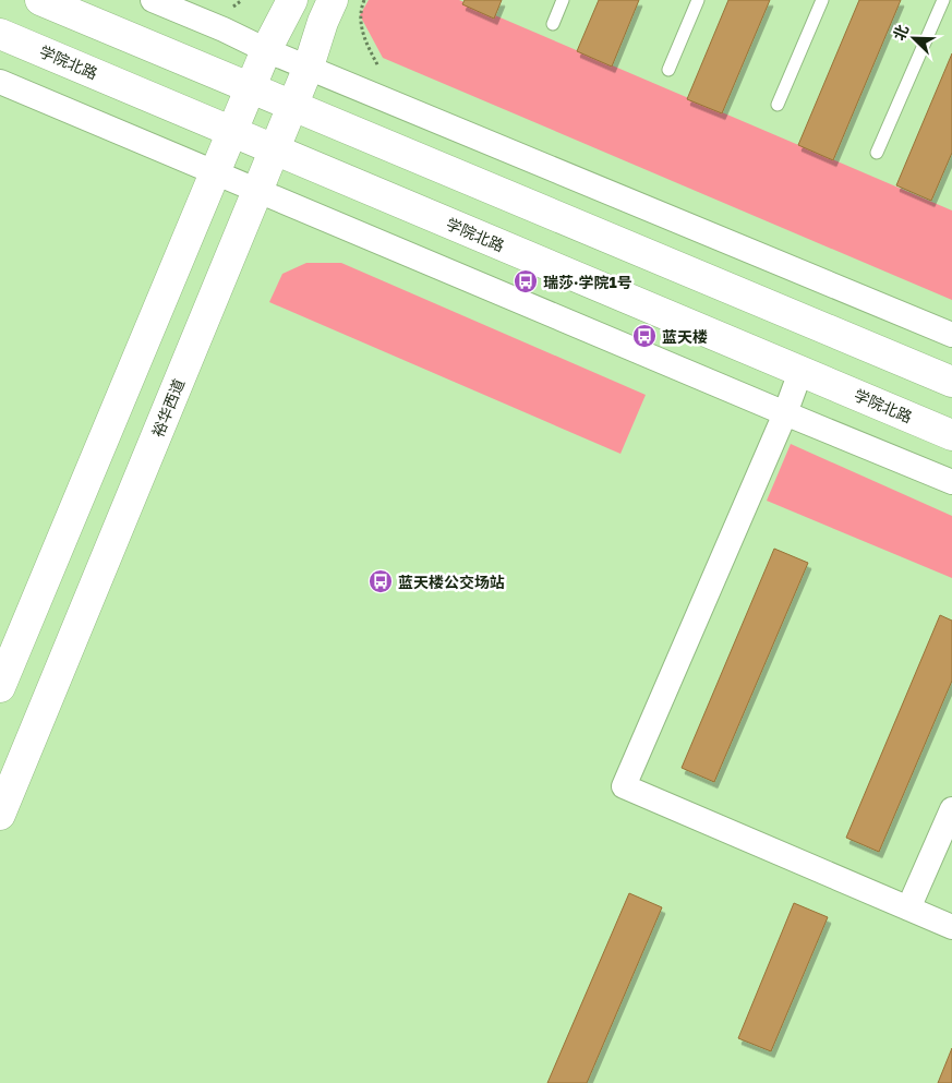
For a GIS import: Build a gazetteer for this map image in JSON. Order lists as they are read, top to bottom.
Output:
{
  "streets": {
    "main road": ["学院北路", "裕华西道"]
  },
  "crossings": [
    ["学院北路", "裕华西道"]
  ],
  "places": {
    "bus stop": ["瑞莎·学院1号", "蓝天楼", "蓝天楼公交场站"]
  },
  "north": "top left"
}
